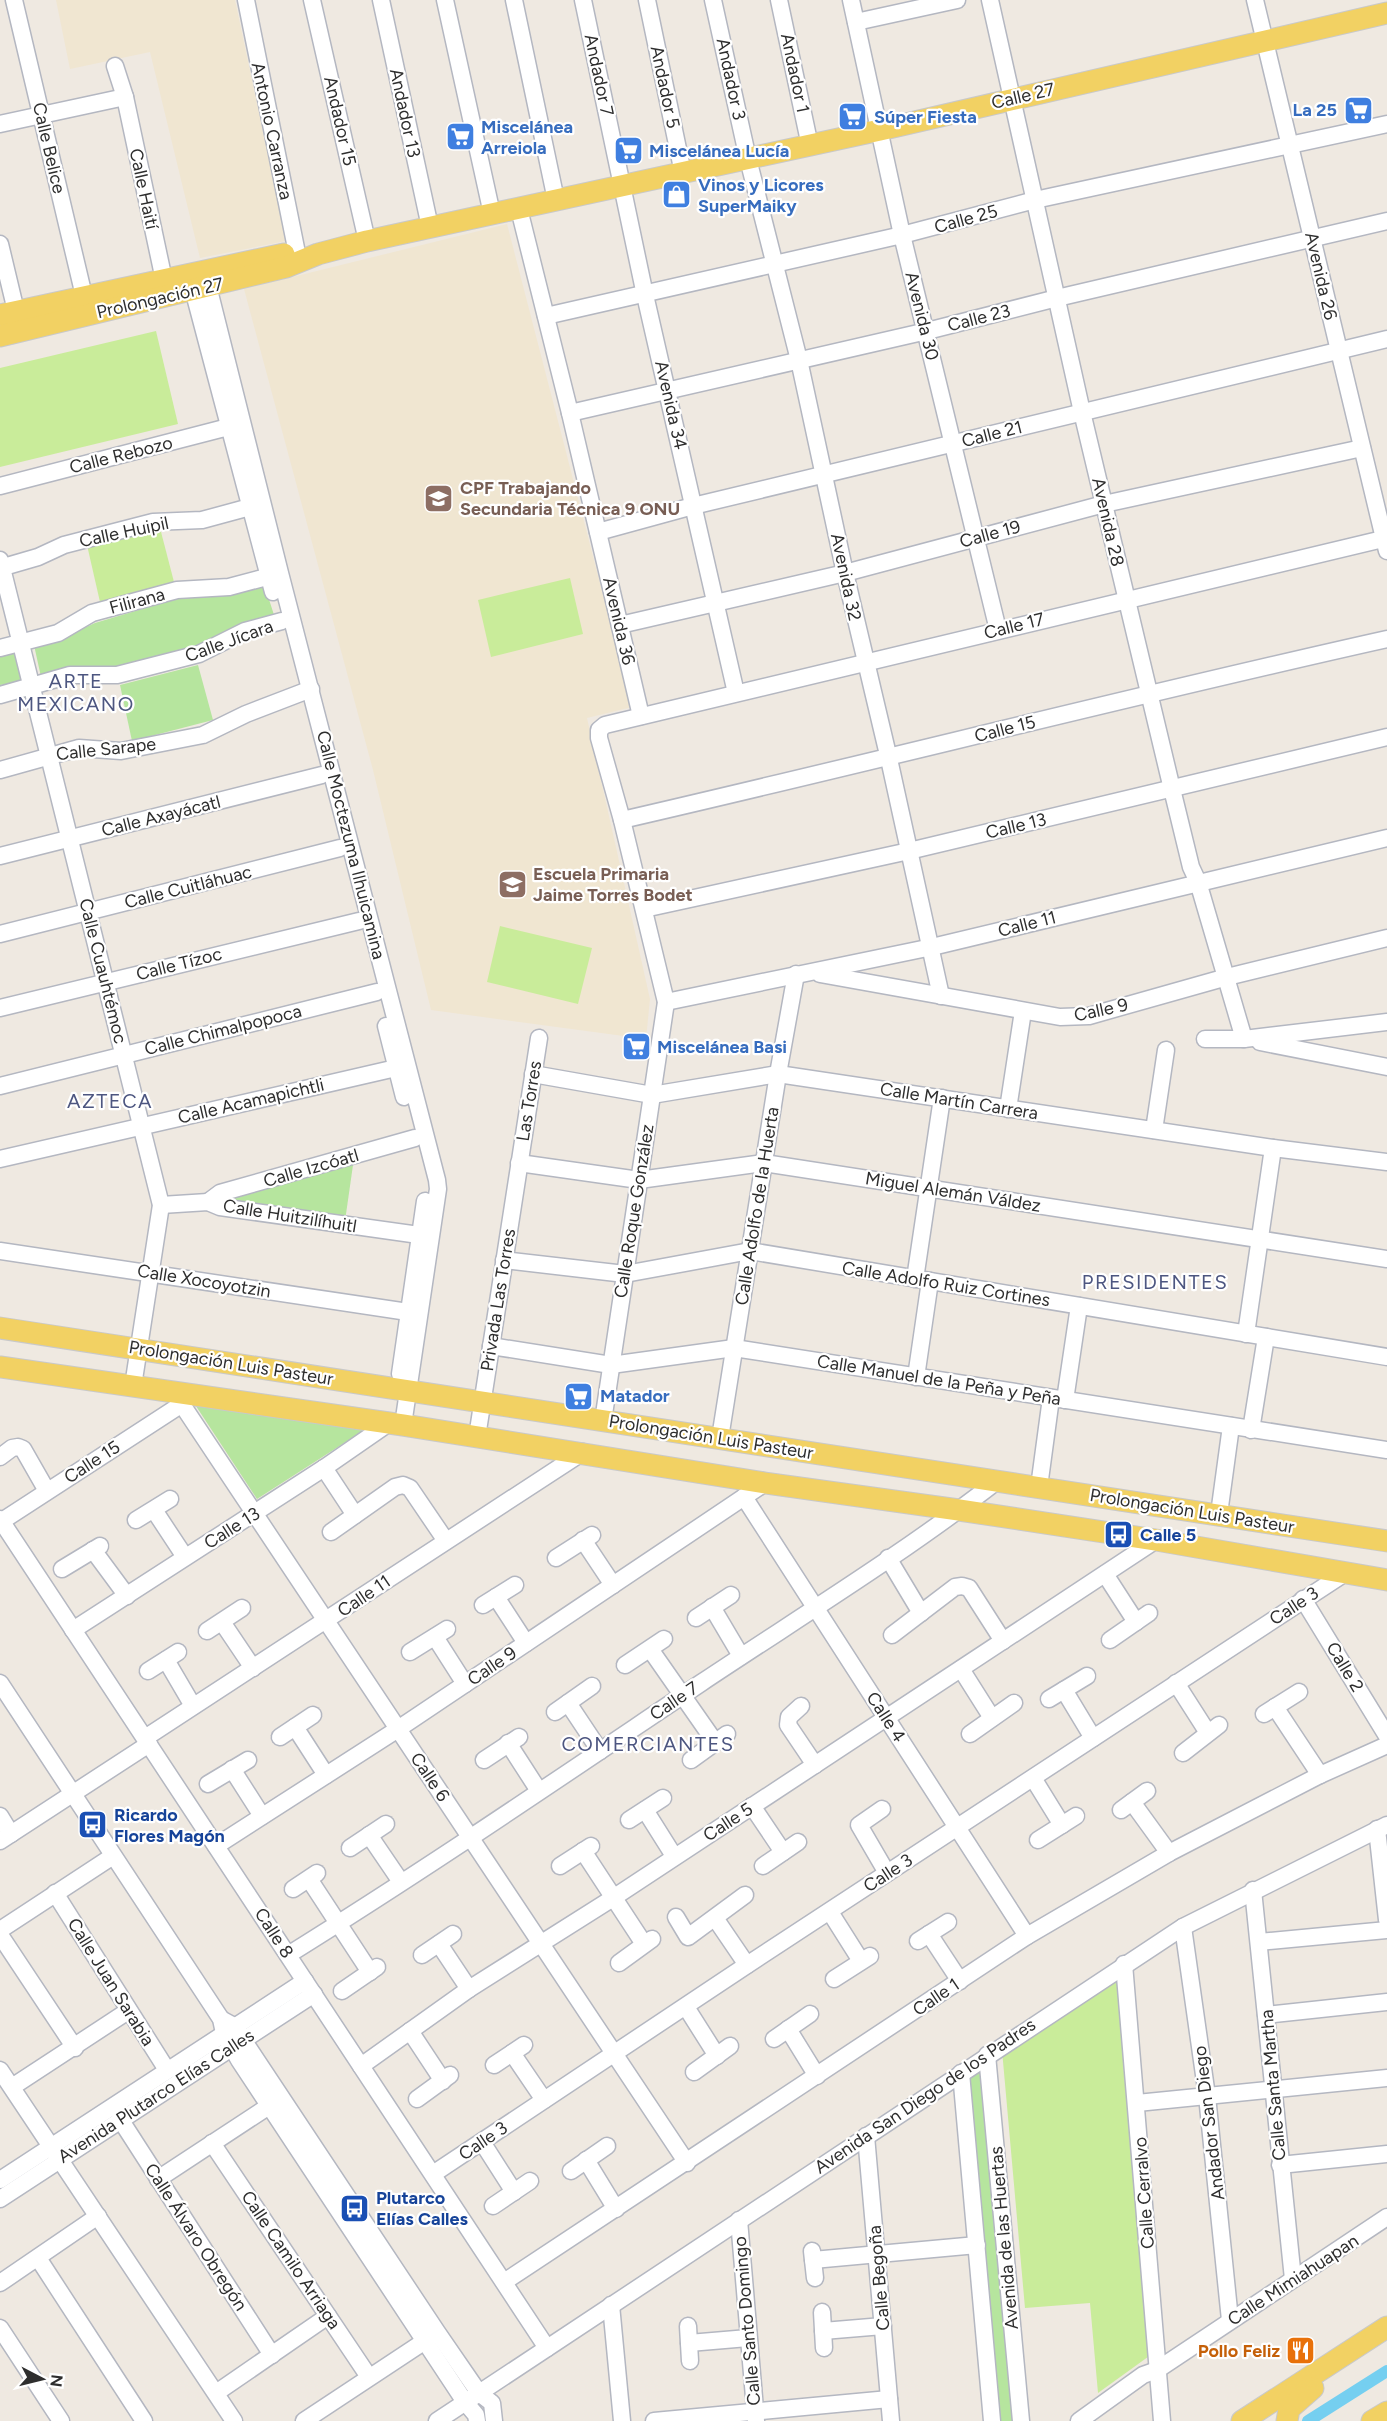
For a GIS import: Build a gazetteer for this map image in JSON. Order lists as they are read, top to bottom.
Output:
{
  "streets": {
    "main road": ["Calle 27", "Prolongación 27", "Prolongación Luis Pasteur"],
    "street": [
      "Andador 1",
      "Andador 7",
      "Andador 3",
      "Andador 5",
      "Andador 13",
      "Andador 15",
      "Antonio Carranza",
      "Calle Belice",
      "Calle Haití",
      "Calle 25",
      "Avenida 26",
      "Avenida 30",
      "Calle 23",
      "Avenida 34",
      "Calle 21",
      "Calle Rebozo",
      "Avenida 28",
      "Calle Huipil",
      "Calle 19",
      "Avenida 32",
      "Filirana",
      "Avenida 36",
      "Calle 17",
      "Calle Jícara",
      "Calle 15",
      "Calle Sarape",
      "Calle Axayácatl",
      "Calle 13",
      "Calle Moctezuma Ilhuicamina",
      "Calle Cuitláhuac",
      "Calle 11",
      "Calle Tízoc",
      "Calle Cuauhtémoc",
      "Calle 9",
      "Calle Chimalpopoca",
      "Calle Acamapichtli",
      "Las Torres",
      "Calle Martín Carrera",
      "Calle Izcóatl",
      "Miguel Alemán Váldez",
      "Calle Adolfo de la Huerta",
      "Calle Roque González",
      "Calle Huitzilíhuitl",
      "Calle Xocoyotzin",
      "Calle Adolfo Ruiz Cortines",
      "Privada Las Torres",
      "Calle Manuel de la Peña y Peña",
      "Calle 3",
      "Calle 2",
      "Calle 7",
      "Calle 4",
      "Calle 6",
      "Calle 5",
      "Calle 8",
      "Calle Juan Sarabia",
      "Calle 1",
      "Calle Santa Martha",
      "Avenida Plutarco Elías Calles",
      "Avenida San Diego de los Padres",
      "Andador San Diego",
      "Calle Cerralvo",
      "Calle Álvaro Obregón",
      "Avenida de las Huertas",
      "Calle Camilo Arriaga",
      "Calle Begoña",
      "Calle Mimiahuapan",
      "Calle Santo Domingo"
    ]
  },
  "crossings": [
    ["Andador 1", "Calle 27"],
    ["Andador 7", "Calle 27"],
    ["Andador 7", "Avenida 34"],
    ["Andador 3", "Calle 27"],
    ["Andador 3", "Avenida 32"],
    ["Andador 5", "Calle 27"],
    ["Calle 27", "Avenida 26"],
    ["Calle 27", "Prolongación 27"],
    ["Calle 27", "Avenida 30"],
    ["Calle 27", "Avenida 34"],
    ["Calle 27", "Avenida 28"],
    ["Calle 27", "Avenida 32"],
    ["Calle 27", "Avenida 36"],
    ["Andador 13", "Prolongación 27"],
    ["Andador 15", "Prolongación 27"],
    ["Antonio Carranza", "Prolongación 27"],
    ["Calle Belice", "Prolongación 27"],
    ["Calle Haití", "Prolongación 27"],
    ["Calle 25", "Avenida 26"],
    ["Calle 25", "Avenida 30"],
    ["Calle 25", "Avenida 34"],
    ["Calle 25", "Avenida 28"],
    ["Calle 25", "Avenida 32"],
    ["Calle 25", "Avenida 36"],
    ["Avenida 26", "Calle 23"],
    ["Avenida 26", "Calle 21"],
    ["Avenida 26", "Calle 19"],
    ["Avenida 26", "Calle 17"],
    ["Prolongación 27", "Avenida 36"],
    ["Prolongación 27", "Calle Moctezuma Ilhuicamina"],
    ["Avenida 30", "Calle 23"],
    ["Avenida 30", "Calle 21"],
    ["Avenida 30", "Calle 19"],
    ["Avenida 30", "Calle 17"],
    ["Calle 23", "Avenida 34"],
    ["Calle 23", "Avenida 28"],
    ["Calle 23", "Avenida 32"],
    ["Calle 23", "Avenida 36"],
    ["Avenida 34", "Calle 21"],
    ["Avenida 34", "Calle 19"],
    ["Avenida 34", "Calle 17"],
    ["Calle 21", "Avenida 28"],
    ["Calle 21", "Avenida 32"],
    ["Calle 21", "Avenida 36"],
    ["Calle Rebozo", "Calle Moctezuma Ilhuicamina"],
    ["Avenida 28", "Calle 19"],
    ["Avenida 28", "Calle 17"],
    ["Avenida 28", "Calle 15"],
    ["Avenida 28", "Calle 13"],
    ["Avenida 28", "Calle 11"],
    ["Avenida 28", "Calle 9"],
    ["Calle Huipil", "Calle Moctezuma Ilhuicamina"],
    ["Calle Huipil", "Calle Cuauhtémoc"],
    ["Calle 19", "Avenida 32"],
    ["Calle 19", "Avenida 36"],
    ["Avenida 32", "Calle 17"],
    ["Avenida 32", "Calle 15"],
    ["Avenida 32", "Calle 13"],
    ["Avenida 32", "Calle 11"],
    ["Avenida 32", "Calle 9"],
    ["Filirana", "Calle Moctezuma Ilhuicamina"],
    ["Filirana", "Calle Cuauhtémoc"],
    ["Avenida 36", "Calle 17"],
    ["Calle Jícara", "Calle Moctezuma Ilhuicamina"],
    ["Calle Jícara", "Calle Cuauhtémoc"],
    ["Calle 15", "Prolongación Luis Pasteur"],
    ["Calle 15", "Calle 6"],
    ["Calle 15", "Calle 8"],
    ["Calle Sarape", "Calle Moctezuma Ilhuicamina"],
    ["Calle Sarape", "Calle Cuauhtémoc"],
    ["Calle Axayácatl", "Calle Moctezuma Ilhuicamina"],
    ["Calle Axayácatl", "Calle Cuauhtémoc"],
    ["Calle 13", "Calle Moctezuma Ilhuicamina"],
    ["Calle 13", "Prolongación Luis Pasteur"],
    ["Calle 13", "Calle 6"],
    ["Calle 13", "Calle 8"],
    ["Calle Moctezuma Ilhuicamina", "Calle Cuitláhuac"],
    ["Calle Moctezuma Ilhuicamina", "Calle Tízoc"],
    ["Calle Moctezuma Ilhuicamina", "Calle Chimalpopoca"],
    ["Calle Moctezuma Ilhuicamina", "Calle Acamapichtli"],
    ["Calle Moctezuma Ilhuicamina", "Calle Izcóatl"],
    ["Calle Moctezuma Ilhuicamina", "Calle Huitzilíhuitl"],
    ["Calle Moctezuma Ilhuicamina", "Calle Xocoyotzin"],
    ["Calle Moctezuma Ilhuicamina", "Prolongación Luis Pasteur"],
    ["Calle Cuitláhuac", "Calle Cuauhtémoc"],
    ["Calle 11", "Calle 9"],
    ["Calle 11", "Calle Adolfo de la Huerta"],
    ["Calle 11", "Calle Roque González"],
    ["Calle 11", "Prolongación Luis Pasteur"],
    ["Calle 11", "Calle 6"],
    ["Calle 11", "Calle 8"],
    ["Calle Tízoc", "Calle Cuauhtémoc"],
    ["Calle Cuauhtémoc", "Calle Chimalpopoca"],
    ["Calle Cuauhtémoc", "Calle Acamapichtli"],
    ["Calle Cuauhtémoc", "Calle Huitzilíhuitl"],
    ["Calle Cuauhtémoc", "Calle Xocoyotzin"],
    ["Calle Cuauhtémoc", "Prolongación Luis Pasteur"],
    ["Calle 9", "Calle Adolfo de la Huerta"],
    ["Calle 9", "Prolongación Luis Pasteur"],
    ["Calle 9", "Calle 4"],
    ["Calle 9", "Calle 6"],
    ["Calle 9", "Calle 8"],
    ["Las Torres", "Calle Martín Carrera"],
    ["Las Torres", "Miguel Alemán Váldez"],
    ["Las Torres", "Privada Las Torres"],
    ["Calle Martín Carrera", "Calle Adolfo de la Huerta"],
    ["Calle Martín Carrera", "Calle Roque González"],
    ["Calle Izcóatl", "Calle Huitzilíhuitl"],
    ["Miguel Alemán Váldez", "Calle Adolfo de la Huerta"],
    ["Miguel Alemán Váldez", "Calle Roque González"],
    ["Miguel Alemán Váldez", "Privada Las Torres"],
    ["Calle Adolfo de la Huerta", "Calle Adolfo Ruiz Cortines"],
    ["Calle Adolfo de la Huerta", "Prolongación Luis Pasteur"],
    ["Calle Adolfo de la Huerta", "Calle Manuel de la Peña y Peña"],
    ["Calle Roque González", "Calle Adolfo Ruiz Cortines"],
    ["Calle Roque González", "Prolongación Luis Pasteur"],
    ["Calle Roque González", "Calle Manuel de la Peña y Peña"],
    ["Calle Adolfo Ruiz Cortines", "Privada Las Torres"],
    ["Privada Las Torres", "Prolongación Luis Pasteur"],
    ["Privada Las Torres", "Calle Manuel de la Peña y Peña"],
    ["Prolongación Luis Pasteur", "Calle 3"],
    ["Prolongación Luis Pasteur", "Calle 7"],
    ["Prolongación Luis Pasteur", "Calle 6"],
    ["Prolongación Luis Pasteur", "Calle 5"],
    ["Calle 3", "Calle 2"],
    ["Calle 3", "Calle 4"],
    ["Calle 3", "Calle 6"],
    ["Calle 3", "Calle 8"],
    ["Calle 7", "Calle 4"],
    ["Calle 7", "Calle 6"],
    ["Calle 7", "Calle 8"],
    ["Calle 4", "Calle 5"],
    ["Calle 4", "Calle 1"],
    ["Calle 6", "Calle 5"],
    ["Calle 6", "Calle 1"],
    ["Calle 5", "Calle 8"],
    ["Calle 8", "Calle 1"],
    ["Calle 8", "Avenida Plutarco Elías Calles"],
    ["Calle 8", "Avenida San Diego de los Padres"],
    ["Calle Juan Sarabia", "Avenida Plutarco Elías Calles"],
    ["Calle Santa Martha", "Avenida San Diego de los Padres"],
    ["Calle Santa Martha", "Calle Mimiahuapan"],
    ["Avenida Plutarco Elías Calles", "Calle Álvaro Obregón"],
    ["Avenida San Diego de los Padres", "Andador San Diego"],
    ["Avenida San Diego de los Padres", "Calle Cerralvo"],
    ["Avenida San Diego de los Padres", "Avenida de las Huertas"],
    ["Avenida San Diego de los Padres", "Calle Begoña"],
    ["Avenida San Diego de los Padres", "Calle Santo Domingo"],
    ["Andador San Diego", "Calle Mimiahuapan"],
    ["Calle Cerralvo", "Calle Mimiahuapan"]
  ],
  "districts": [
    "ARTE MEXICANO",
    "AZTECA",
    "PRESIDENTES",
    "COMERCIANTES"
  ],
  "places": {
    "supermarket": [
      "La 25",
      "Súper Fiesta",
      "Miscelánea Arreiola",
      "Miscelánea Lucía",
      "Miscelánea Basi",
      "Matador"
    ],
    "shop": ["Vinos y Licores SuperMaiky"],
    "school or university": ["CPF Trabajando Secundaria Técnica 9 ONU", "Escuela Primaria Jaime Torres Bodet"],
    "bus stop": ["Calle 5", "Ricardo Flores Magón", "Plutarco Elías Calles"],
    "restaurant": ["Pollo Feliz"]
  },
  "north": "right"
}
